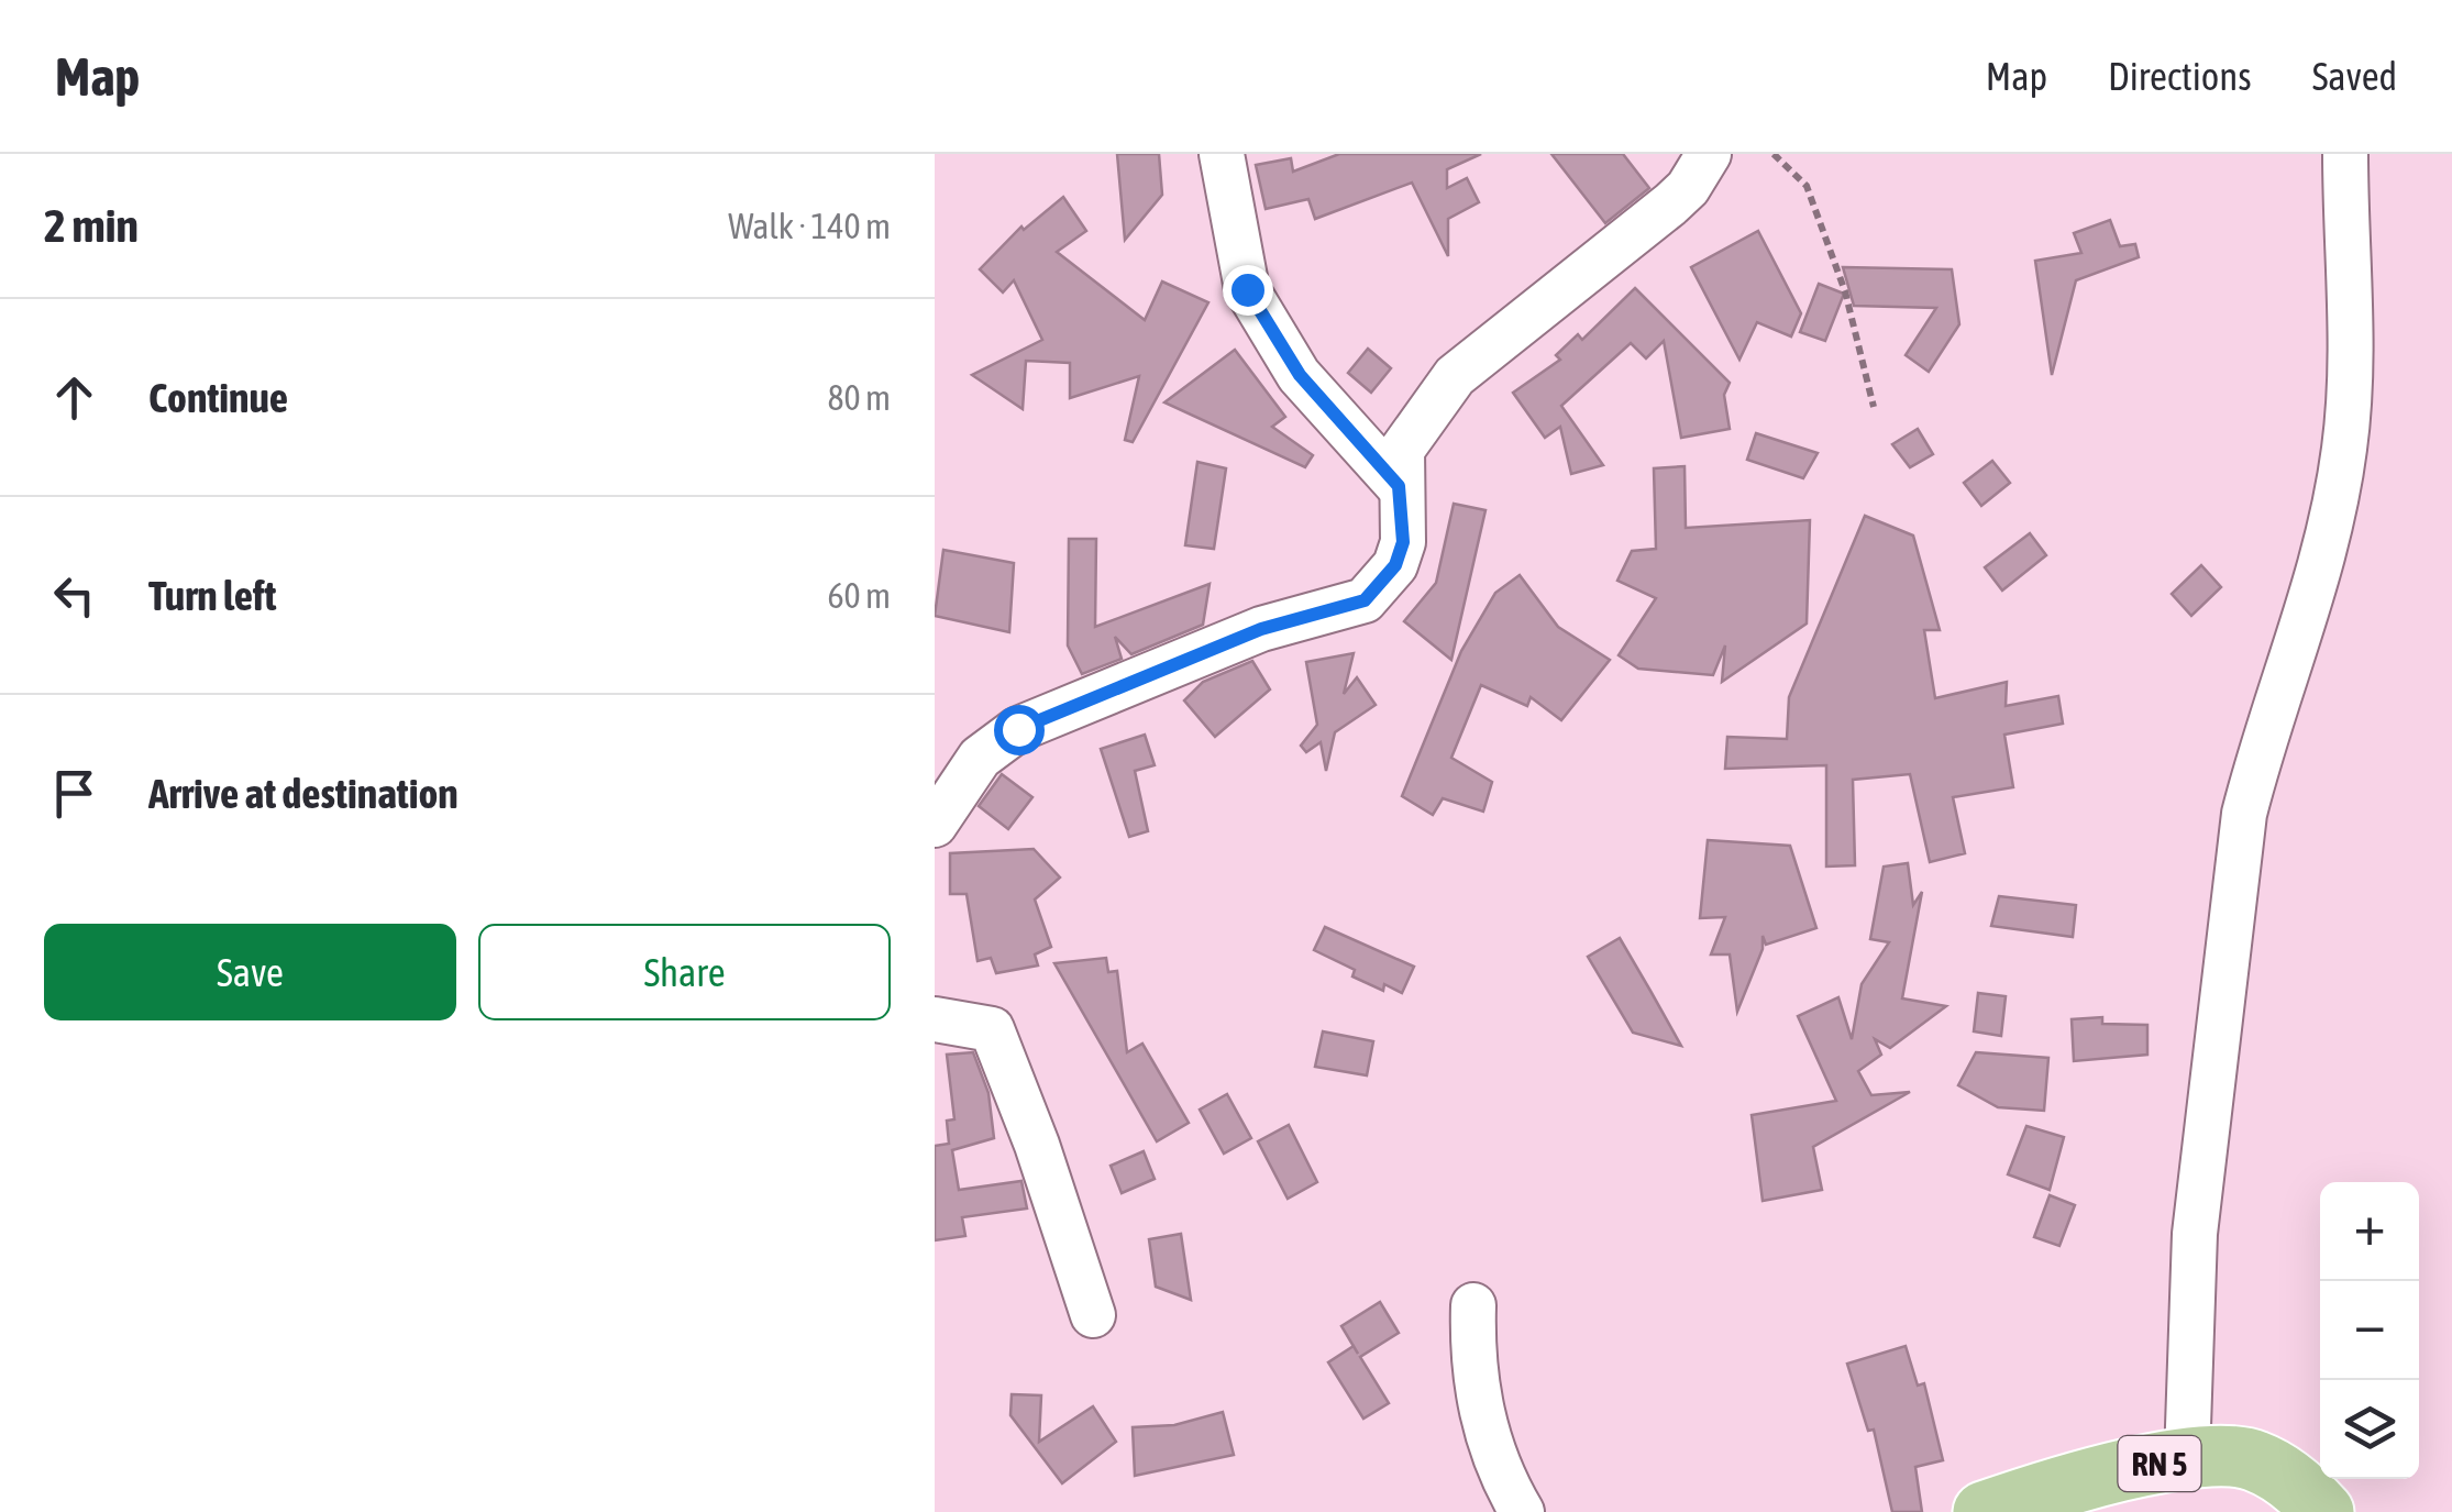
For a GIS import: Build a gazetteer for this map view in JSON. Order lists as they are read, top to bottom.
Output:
{
  "streets": {
    "main road": ["RN 5"]
  },
  "page": {
    "header": "Map",
    "nav": ["Map", "Directions", "Saved"],
    "heading": ["2 min", "Walk · 140 m"],
    "list": [
      ["Continue", "80 m"],
      ["Turn left", "60 m"],
      "Arrive at destination"
    ],
    "buttons": ["Save", "Share"],
    "map_buttons": ["+", "−"]
  }
}
